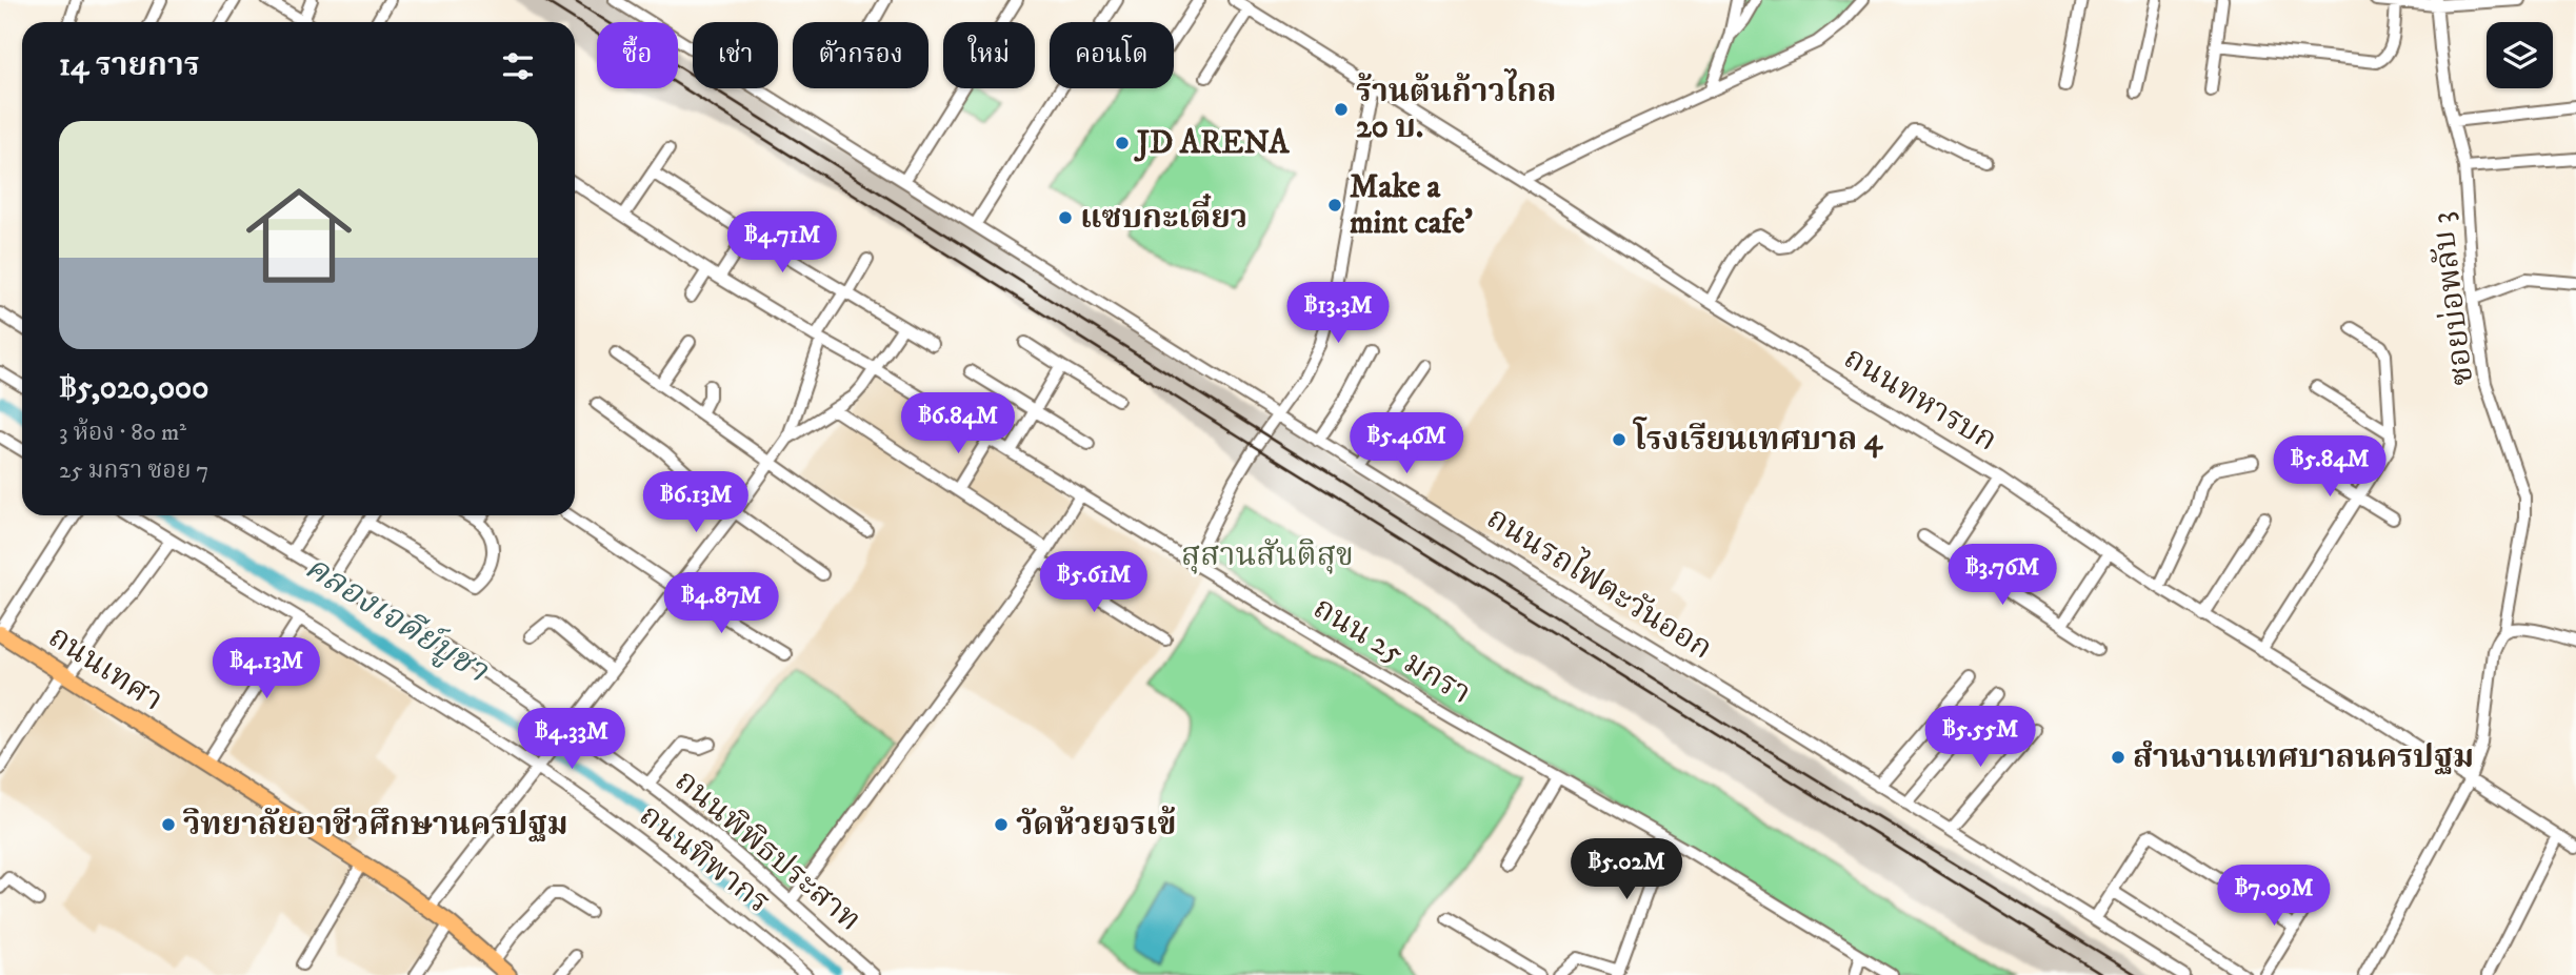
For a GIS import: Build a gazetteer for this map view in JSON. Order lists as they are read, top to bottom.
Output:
{
  "streets": {
    "main road": ["ถนนเทศา"],
    "street": [
      "ซอยบ่อพลับ 3",
      "ถนนทหารบก",
      "ถนนรถไฟตะวันออก",
      "ถนน 25 มกรา",
      "ถนนพิพิธประสาท",
      "ถนนทิพากร"
    ]
  },
  "crossings": [
    ["ซอยบ่อพลับ 3", "ถนนทหารบก"]
  ],
  "water": ["คลองเจดีย์บูชา"],
  "parks": ["สุสานสันติสุข"],
  "places": [
    "ร้านต้นก้าวไกล 20 บ.",
    "JD ARENA",
    "Make a mint cafe'",
    "แซบกะเตี๋ยว",
    "โรงเรียนเทศบาล 4",
    "สำนงานเทศบาลนครปฐม",
    "วิทยาลัยอาชีวศึกษานครปฐม",
    "วัดห้วยจรเข้"
  ],
  "page": {
    "chip": [
      "ซื้อ",
      "เช่า",
      "ตัวกรอง",
      "ใหม่",
      "คอนโด"
    ],
    "heading": "14 รายการ",
    "list": [
      {
        "name": "฿5,020,000",
        "note": "3 ห้อง · 80 m² · 25 มกรา ซอย 7"
      }
    ],
    "price": [
      "฿4.71M",
      "฿13.3M",
      "฿6.84M",
      "฿5.46M",
      "฿5.84M",
      "฿6.13M",
      "฿3.76M",
      "฿5.61M",
      "฿4.87M",
      "฿4.13M",
      "฿5.55M",
      "฿4.33M",
      "฿5.02M",
      "฿7.09M"
    ]
  }
}
